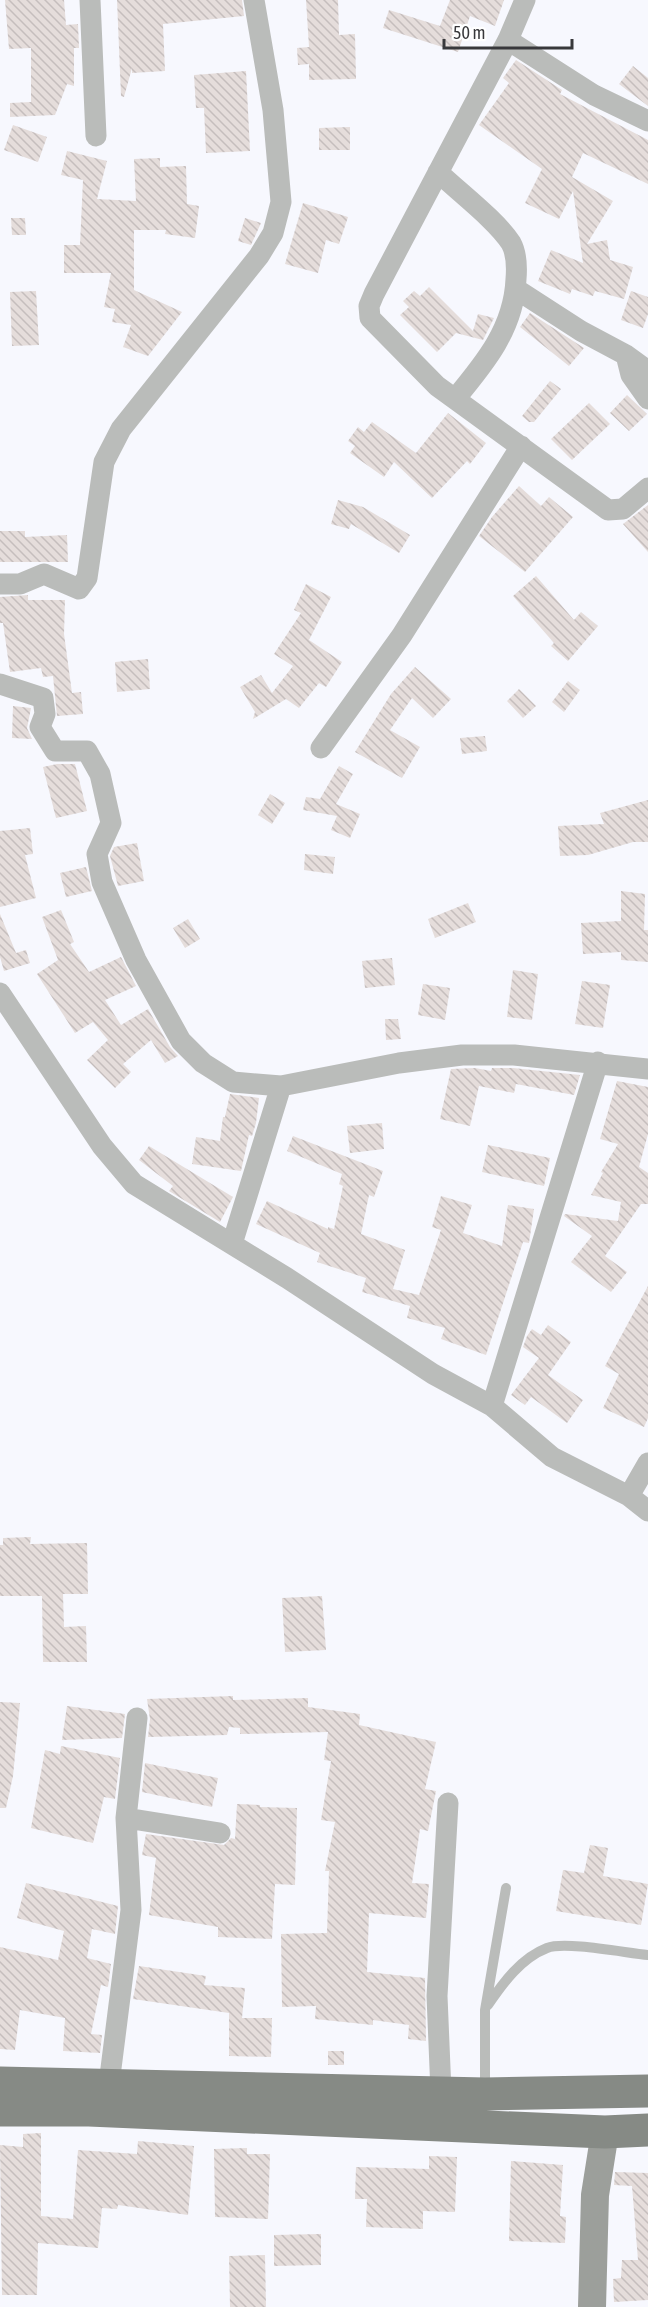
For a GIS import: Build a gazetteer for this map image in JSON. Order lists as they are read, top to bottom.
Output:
{
  "scale_bar": "50 m"
}
